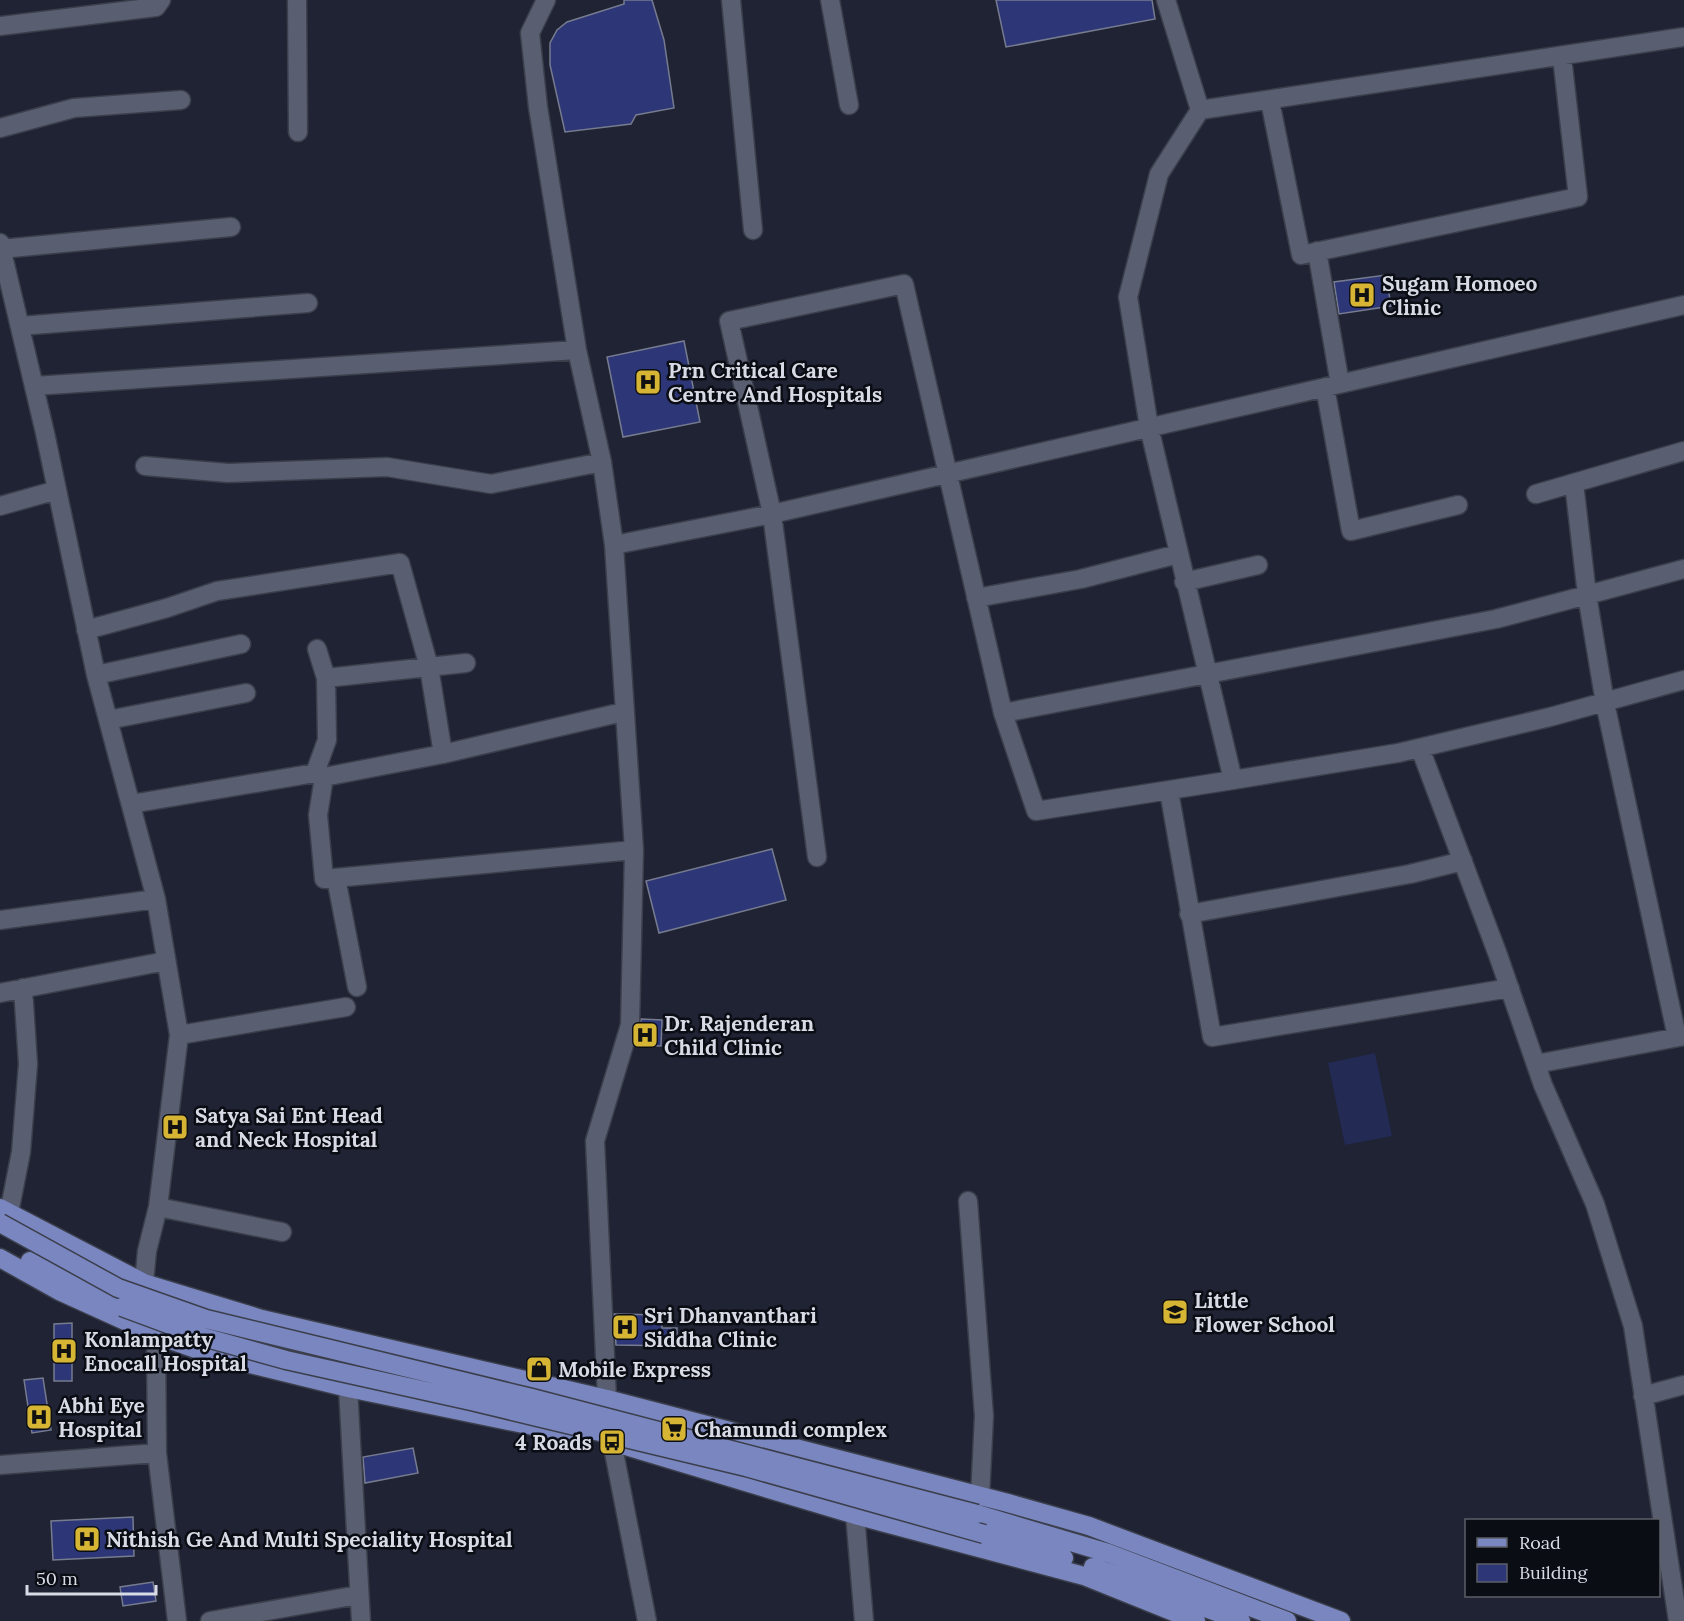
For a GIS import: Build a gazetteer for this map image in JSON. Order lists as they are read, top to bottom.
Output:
{
  "places": {
    "hospital": [
      "Sugam Homoeo Clinic",
      "Prn Critical Care Centre And Hospitals",
      "Dr. Rajenderan Child Clinic",
      "Satya Sai Ent Head and Neck Hospital",
      "Sri Dhanvanthari Siddha Clinic",
      "Konlampatty Enocall Hospital",
      "Abhi Eye Hospital",
      "Nithish Ge And Multi Speciality Hospital"
    ],
    "school or university": ["Little Flower School"],
    "shop": ["Mobile Express"],
    "supermarket": ["Chamundi complex"],
    "bus stop": ["4 Roads"]
  },
  "legend": ["Road", "Building"],
  "scale_bar": "50 m"
}
